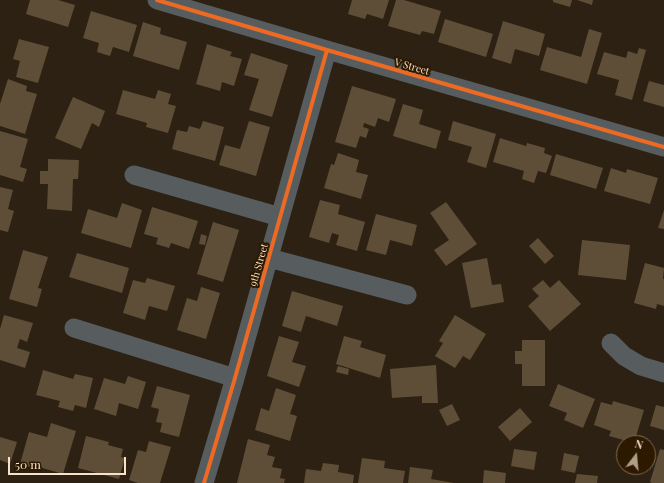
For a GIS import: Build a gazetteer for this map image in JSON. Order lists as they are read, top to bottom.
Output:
{
  "streets": {
    "street": ["V Street", "9th Street"]
  },
  "crossings": [
    ["V Street", "9th Street"]
  ],
  "scale_bar": "50 m",
  "north": "top"
}
